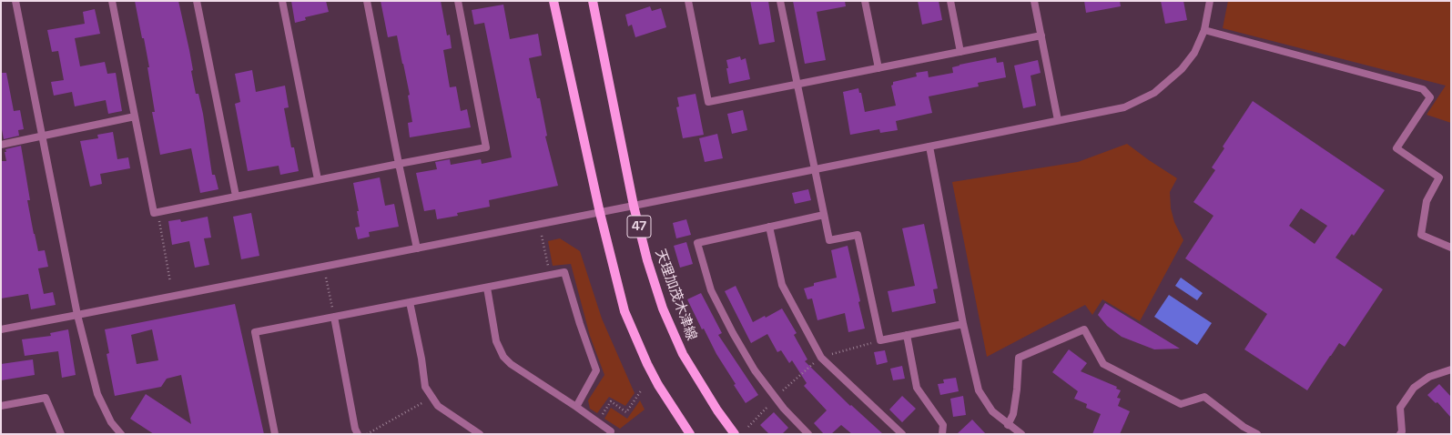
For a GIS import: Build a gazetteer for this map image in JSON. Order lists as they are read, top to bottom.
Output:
{
  "streets": {
    "main road": ["47", "天理加茂木津線"]
  }
}
